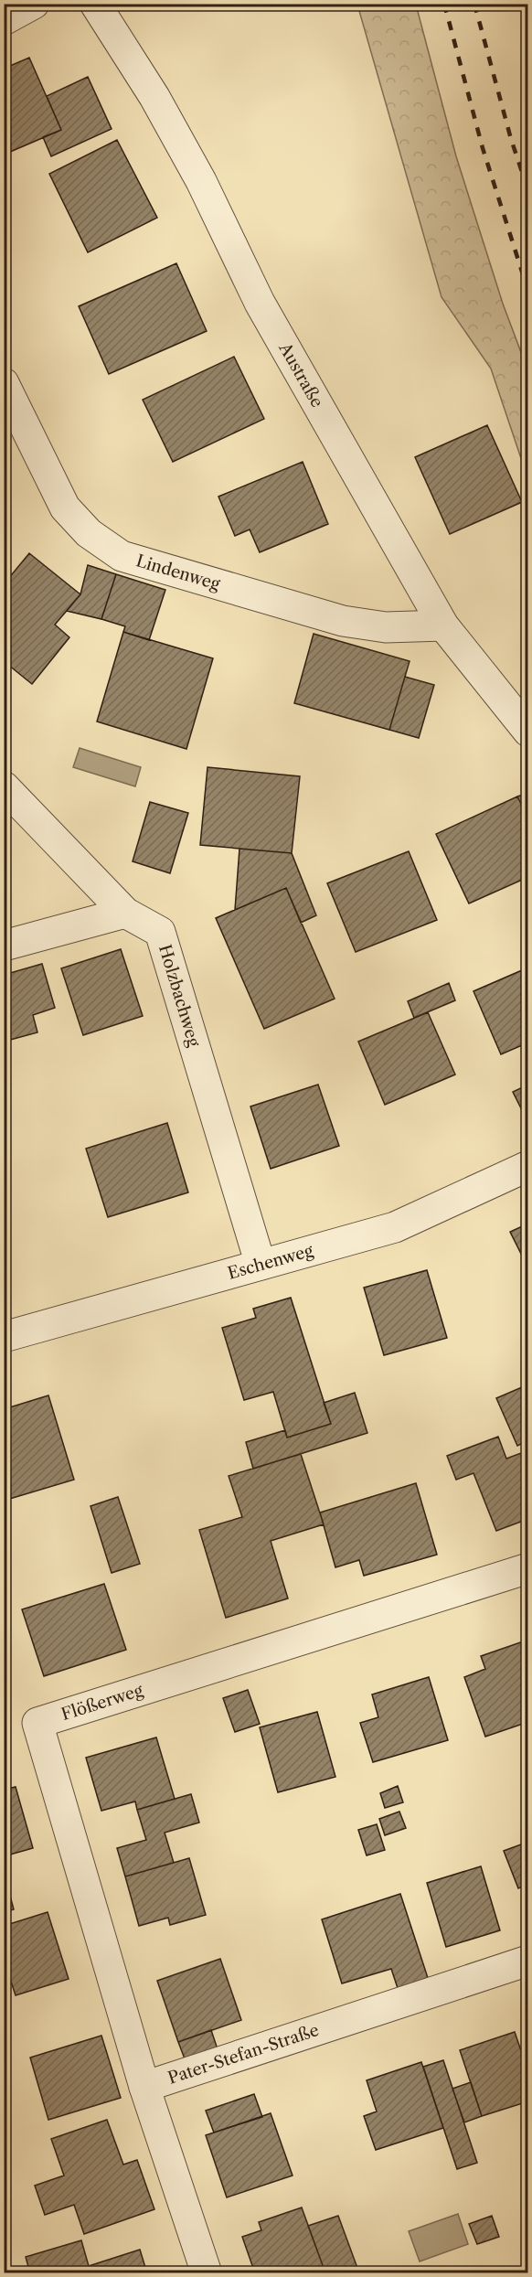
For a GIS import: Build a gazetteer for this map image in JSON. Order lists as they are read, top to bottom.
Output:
{
  "streets": {
    "street": [
      "Austraße",
      "Lindenweg",
      "Holzbachweg",
      "Eschenweg",
      "Flößerweg",
      "Pater-Stefan-Straße"
    ]
  },
  "crossings": [
    ["Austraße", "Lindenweg"],
    ["Holzbachweg", "Eschenweg"],
    ["Flößerweg", "Pater-Stefan-Straße"]
  ]
}
